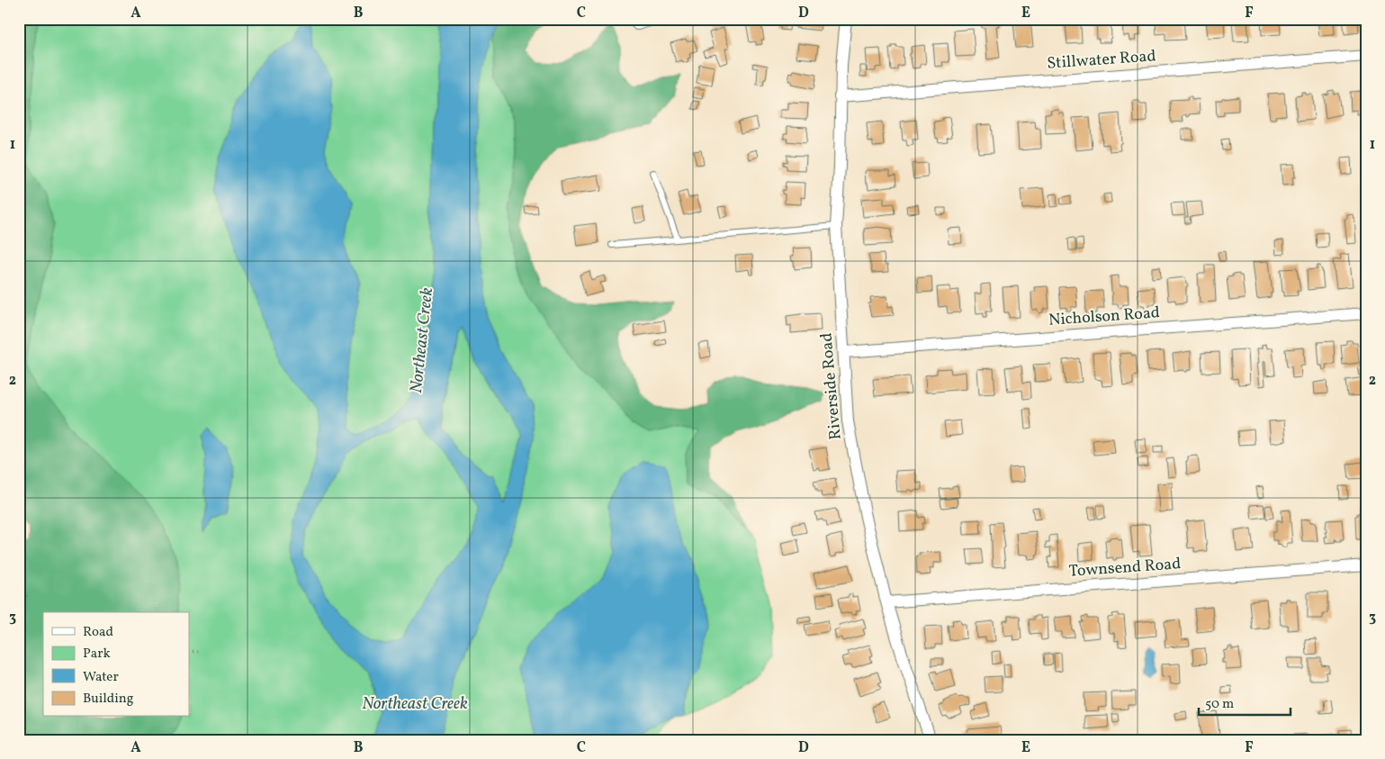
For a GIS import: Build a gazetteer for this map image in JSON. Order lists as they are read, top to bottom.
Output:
{
  "streets": {
    "street": [
      "Stillwater Road",
      "Nicholson Road",
      "Riverside Road",
      "Townsend Road"
    ]
  },
  "crossings": [
    ["Stillwater Road", "Riverside Road"],
    ["Nicholson Road", "Riverside Road"],
    ["Riverside Road", "Townsend Road"]
  ],
  "water": ["Northeast Creek"],
  "legend": [
    "Road",
    "Park",
    "Water",
    "Building"
  ],
  "scale_bar": "50 m",
  "grid": {
    "columns": [
      "A",
      "B",
      "C",
      "D",
      "E",
      "F"
    ],
    "rows": ["1", "2", "3"]
  }
}
